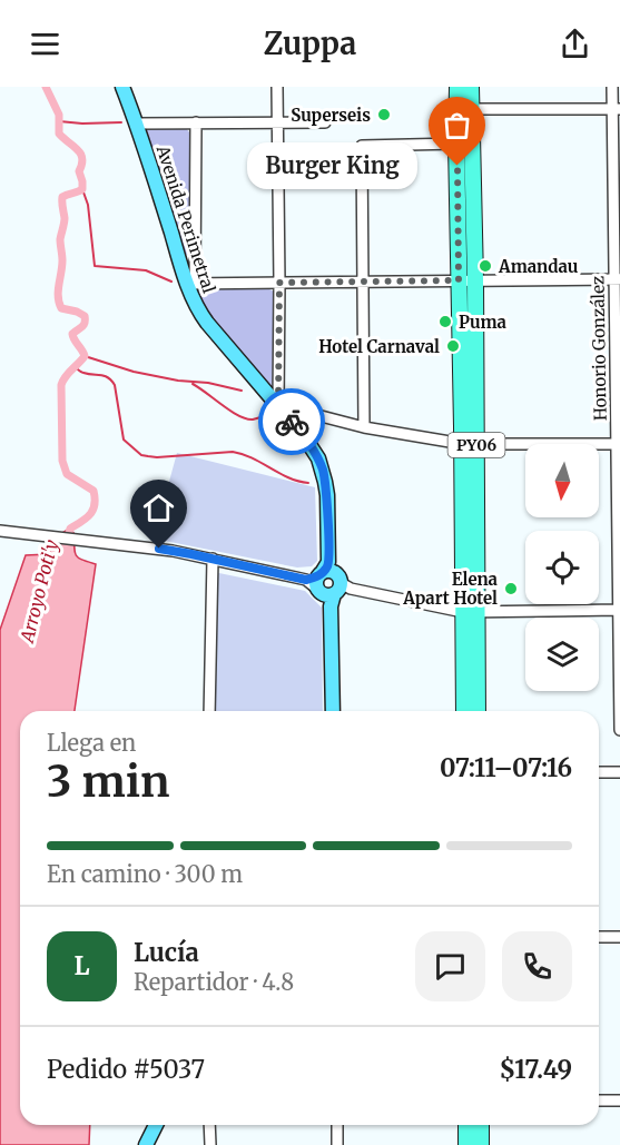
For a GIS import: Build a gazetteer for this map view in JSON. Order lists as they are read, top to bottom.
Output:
{
  "streets": {
    "highway": ["PY06"],
    "main road": ["Avenida Perimetral"],
    "street": ["Honorio González"]
  },
  "water": ["Arroyo Poti'y"],
  "places": [
    "Superseis",
    "Burger King",
    "Amandau",
    "Puma",
    "Hotel Carnaval",
    "Elena Apart Hotel"
  ],
  "north": "bottom",
  "page": {
    "header": "Zuppa",
    "bubble": "Burger King",
    "heading": ["3 min", "Llega en", "07:11–07:16"],
    "panel": [
      "Lucía",
      "Repartidor · 4.8",
      "Pedido #5037",
      "$17.49"
    ],
    "bar": "En camino · 300 m",
    "round": "L"
  }
}
